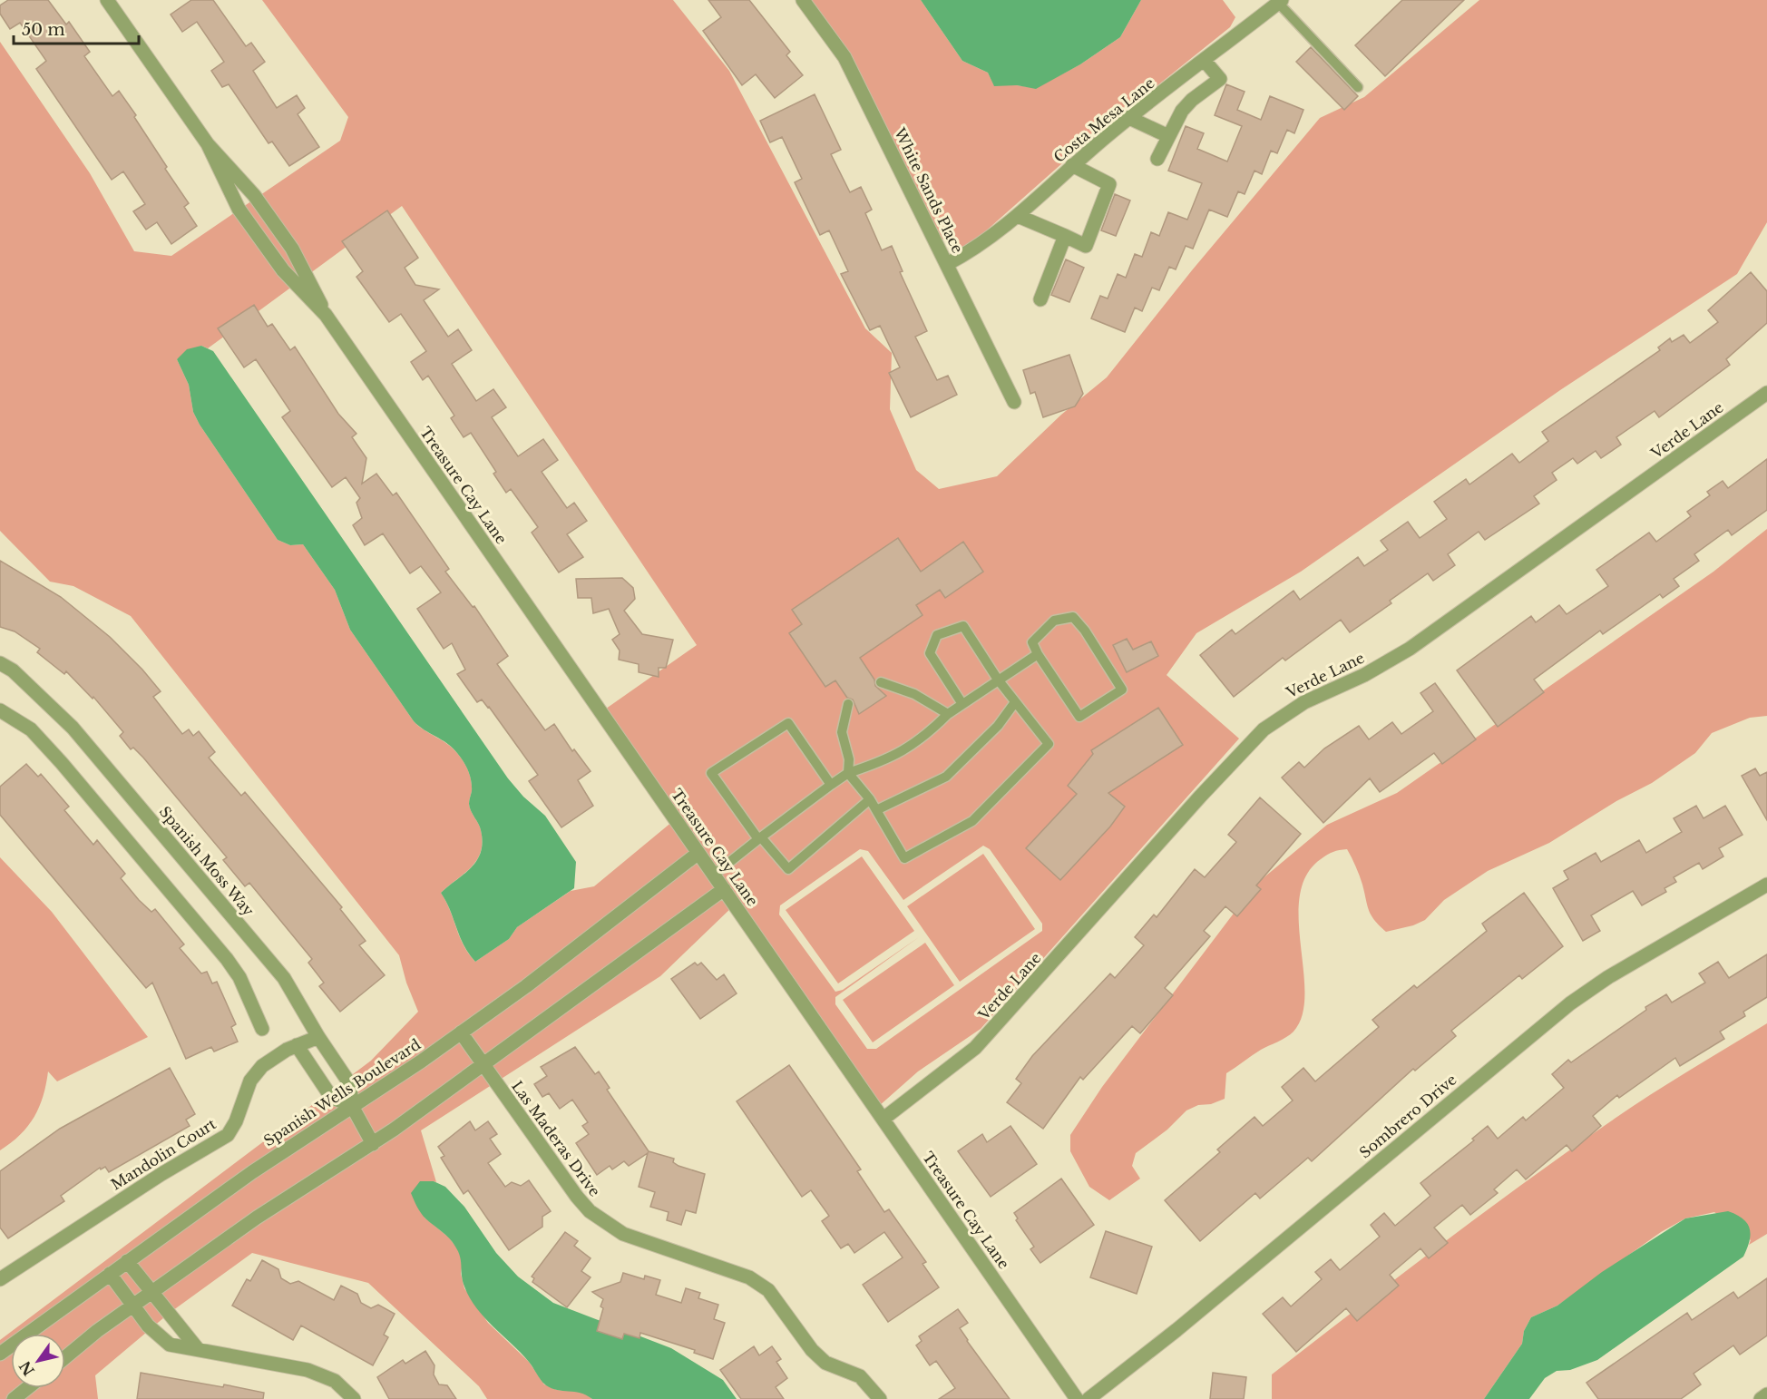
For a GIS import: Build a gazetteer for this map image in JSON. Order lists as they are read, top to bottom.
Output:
{
  "streets": {
    "street": [
      "Costa Mesa Lane",
      "White Sands Place",
      "Verde Lane",
      "Treasure Cay Lane",
      "Spanish Moss Way",
      "Spanish Wells Boulevard",
      "Sombrero Drive",
      "Las Maderas Drive",
      "Mandolin Court"
    ]
  },
  "crossings": [
    ["Costa Mesa Lane", "White Sands Place"],
    ["Verde Lane", "Treasure Cay Lane"],
    ["Treasure Cay Lane", "Spanish Wells Boulevard"],
    ["Spanish Moss Way", "Spanish Wells Boulevard"],
    ["Spanish Moss Way", "Mandolin Court"],
    ["Spanish Wells Boulevard", "Las Maderas Drive"]
  ],
  "scale_bar": "50 m",
  "north": "bottom left"
}
